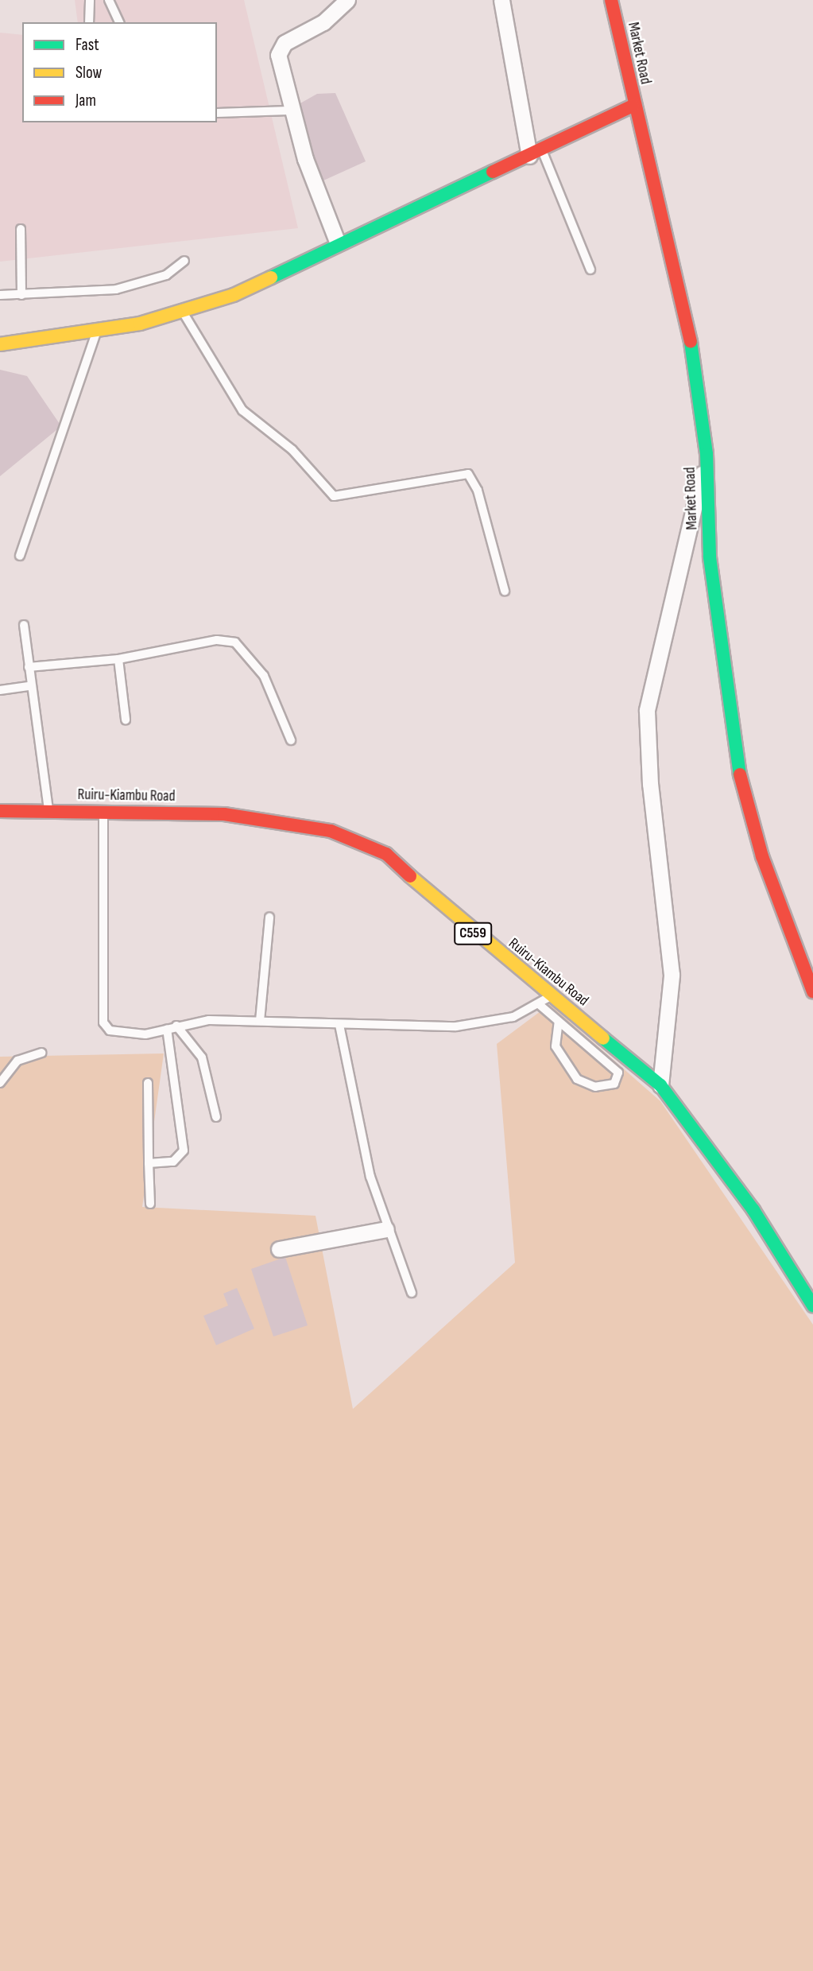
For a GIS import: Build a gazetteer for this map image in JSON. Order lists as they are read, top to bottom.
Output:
{
  "streets": {
    "street": ["Market Road", "Ruiru-Kiambu Road", "C559"]
  },
  "legend": ["Fast", "Slow", "Jam"]
}
